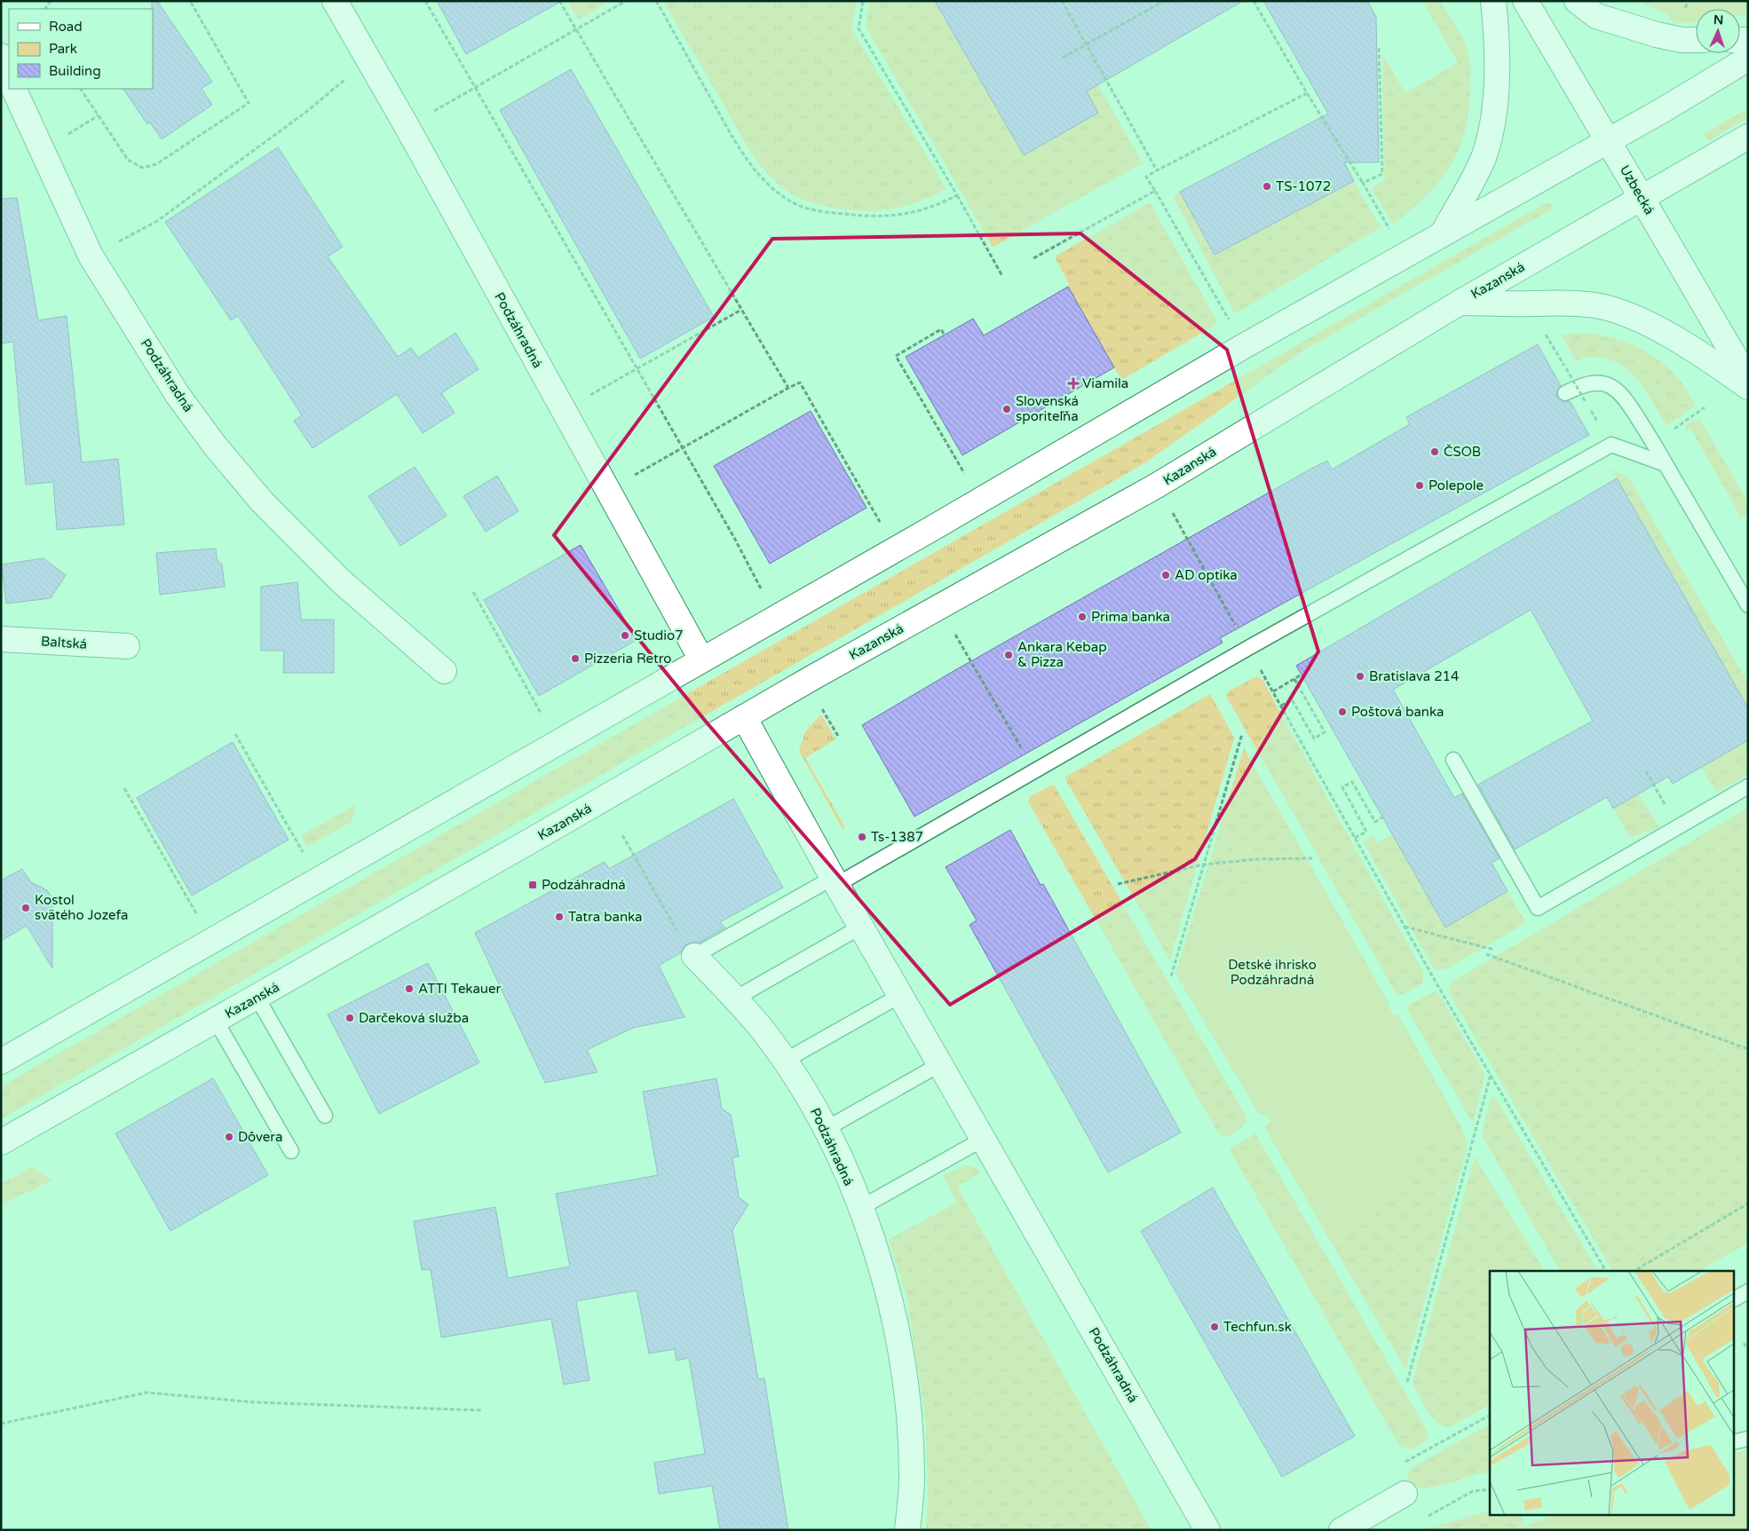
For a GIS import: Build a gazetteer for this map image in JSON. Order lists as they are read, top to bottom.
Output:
{
  "streets": {
    "main road": [
      "Uzbecká",
      "Kazanská",
      "Podzáhradná",
      "Baltská"
    ]
  },
  "crossings": [
    ["Uzbecká", "Kazanská"],
    ["Kazanská", "Podzáhradná"]
  ],
  "parks": ["Detské ihrisko Podzáhradná"],
  "places": {
    "other": [
      "TS-1072",
      "Slovenská sporiteľňa",
      "ČSOB",
      "Polepole",
      "AD optika",
      "Prima banka",
      "Studio7",
      "Ankara Kebap & Pizza",
      "Pizzeria Retro",
      "Bratislava 214",
      "Poštová banka",
      "Ts-1387",
      "Kostol svätého Jozefa",
      "Tatra banka",
      "ATTI Tekauer",
      "Darčeková služba",
      "Dôvera",
      "Techfun.sk"
    ],
    "health": ["Viamila"],
    "transit": ["Podzáhradná"]
  },
  "legend": ["Road", "Park", "Building"],
  "north": "top"
}
